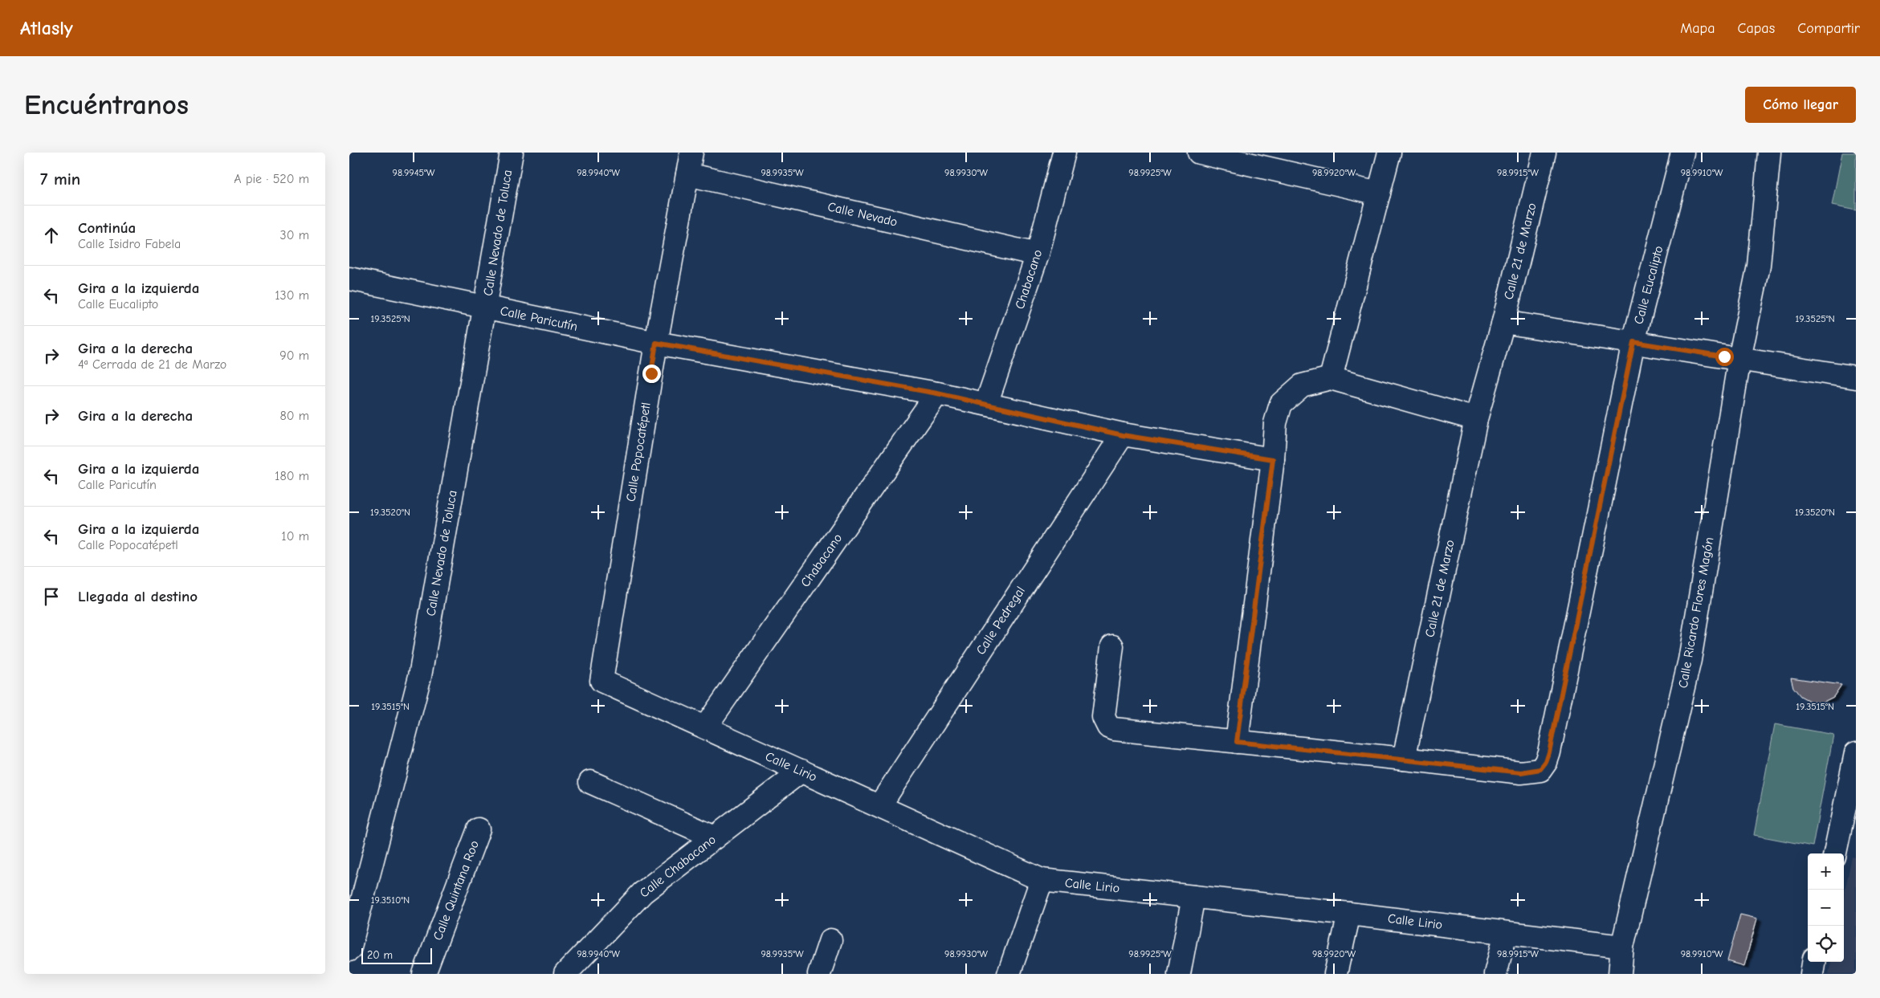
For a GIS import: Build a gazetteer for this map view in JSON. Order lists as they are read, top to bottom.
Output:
{
  "streets": {
    "street": [
      "Calle Nevado",
      "Calle Nevado de Toluca",
      "Calle 21 de Marzo",
      "Chabacano",
      "Calle Eucalipto",
      "Calle Paricutín",
      "Calle Popocatépetl",
      "Calle Ricardo Flores Magón",
      "Calle Pedregal",
      "Calle Lirio",
      "Calle Chabacano",
      "Calle Quintana Roo"
    ]
  },
  "crossings": [
    ["Calle Nevado", "Chabacano"],
    ["Calle Nevado", "Calle Popocatépetl"],
    ["Calle Nevado de Toluca", "Calle Paricutín"],
    ["Calle 21 de Marzo", "Calle Eucalipto"],
    ["Chabacano", "Calle Paricutín"],
    ["Chabacano", "Calle Lirio"],
    ["Calle Paricutín", "Calle Popocatépetl"],
    ["Calle Paricutín", "Calle Pedregal"],
    ["Calle Popocatépetl", "Calle Lirio"],
    ["Calle Ricardo Flores Magón", "Calle Lirio"],
    ["Calle Pedregal", "Calle Lirio"],
    ["Calle Lirio", "Calle Chabacano"]
  ],
  "scale_bar": "20 m",
  "page": {
    "header": "Atlasly",
    "nav": ["Mapa", "Capas", "Compartir"],
    "buttons": "Cómo llegar",
    "title": "Encuéntranos",
    "heading": ["7 min", "A pie · 520 m"],
    "list": [
      ["Continúa", "Calle Isidro Fabela", "30 m"],
      ["Gira a la izquierda", "Calle Eucalipto", "130 m"],
      ["Gira a la derecha", "4ª Cerrada de 21 de Marzo", "90 m"],
      ["Gira a la derecha", "80 m"],
      ["Gira a la izquierda", "Calle Paricutín", "180 m"],
      ["Gira a la izquierda", "Calle Popocatépetl", "10 m"],
      "Llegada al destino"
    ],
    "map_buttons": ["+", "−"],
    "scale": "20 m"
  },
  "coordinates": [
    "98.9945°W",
    "98.9940°W",
    "98.9935°W",
    "98.9930°W",
    "98.9925°W",
    "98.9920°W",
    "98.9915°W",
    "98.9910°W",
    "19.3525°N",
    "19.3520°N",
    "19.3515°N",
    "19.3510°N"
  ]
}
